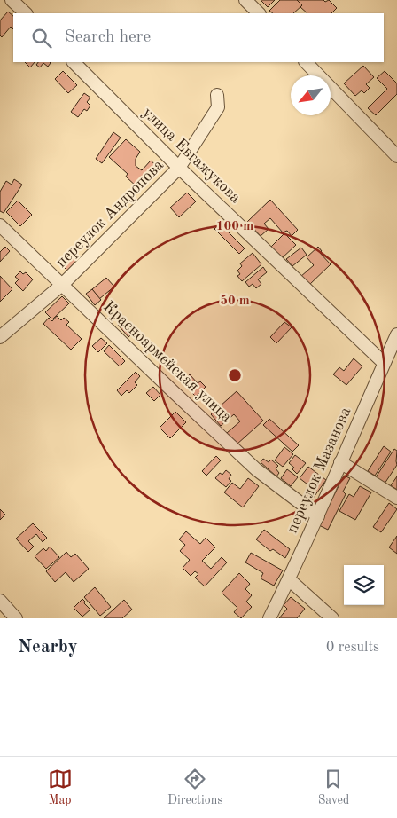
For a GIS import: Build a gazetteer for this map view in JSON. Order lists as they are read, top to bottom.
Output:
{
  "streets": {
    "street": [
      "улица Евгажукова",
      "переулок Андропова",
      "Красноармейская улица",
      "переулок Мазанова"
    ]
  },
  "crossings": [
    ["улица Евгажукова", "переулок Андропова"],
    ["улица Евгажукова", "переулок Мазанова"],
    ["переулок Андропова", "Красноармейская улица"],
    ["Красноармейская улица", "переулок Мазанова"]
  ],
  "north": "bottom left",
  "page": {
    "search": "Search here",
    "heading": ["Nearby", "0 results"],
    "nav": ["Map", "Directions", "Saved"]
  },
  "rings": ["100 m", "50 m"]
}
